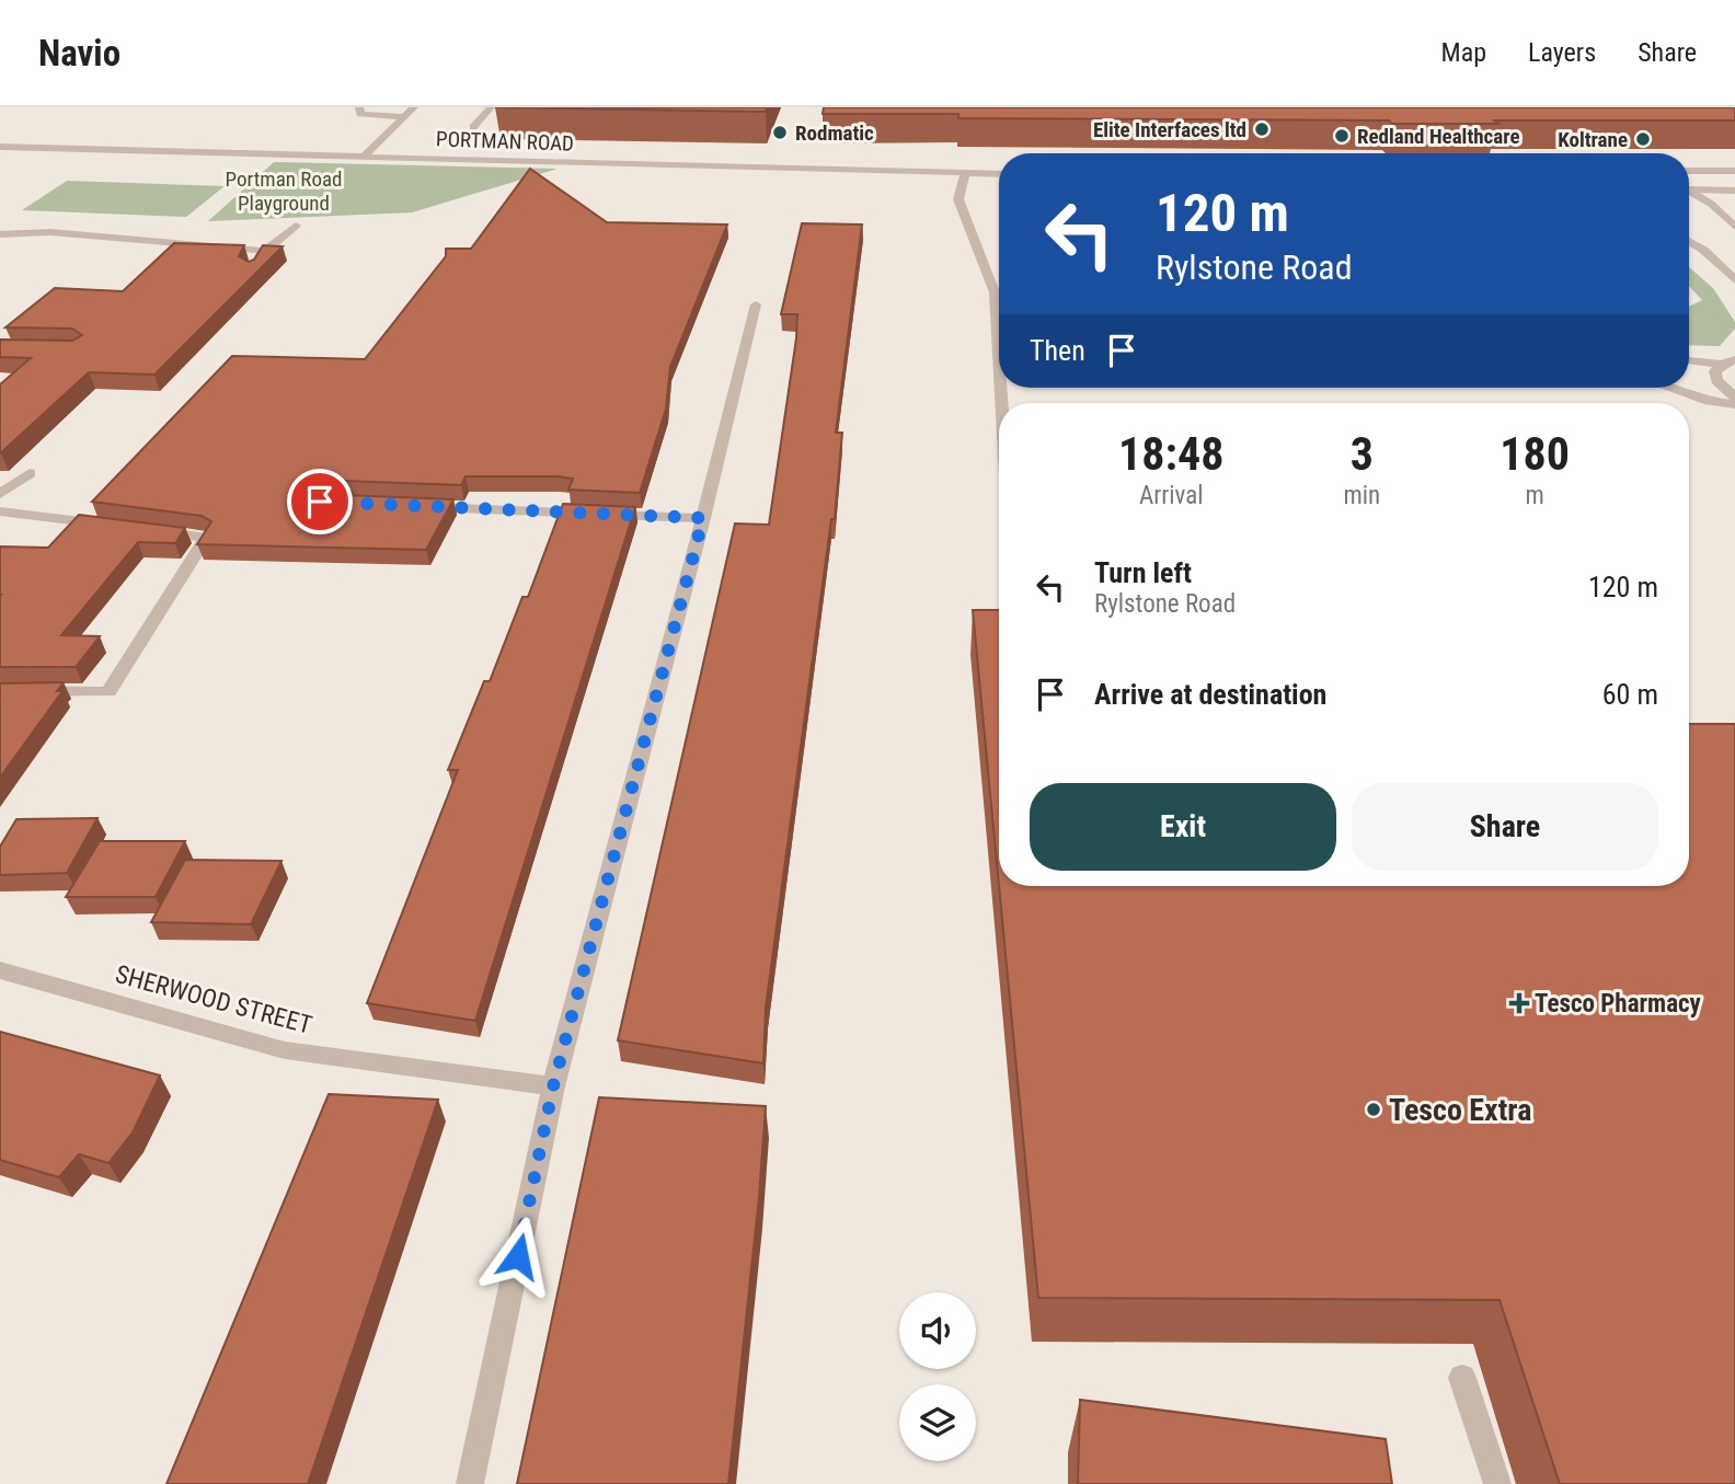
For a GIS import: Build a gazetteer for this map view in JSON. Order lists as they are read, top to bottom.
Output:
{
  "streets": {
    "street": ["PORTMAN ROAD", "SHERWOOD STREET"]
  },
  "parks": ["Portman Road Playground"],
  "places": {
    "other": [
      "Elite Interfaces ltd",
      "Rodmatic",
      "Redland Healthcare",
      "Koltrane",
      "Tesco Extra"
    ],
    "health": ["Tesco Pharmacy"]
  },
  "page": {
    "header": "Navio",
    "nav": ["Map", "Layers", "Share"],
    "turn": ["120 m", "Rylstone Road"],
    "then": "Then",
    "eta": [
      "18:48",
      "Arrival",
      "3",
      "min",
      "180",
      "m"
    ],
    "list": [
      {
        "name": "Turn left",
        "note": "Rylstone Road",
        "value": "120 m"
      },
      {
        "name": "Arrive at destination",
        "value": "60 m"
      }
    ],
    "buttons": ["Exit", "Share"]
  }
}
